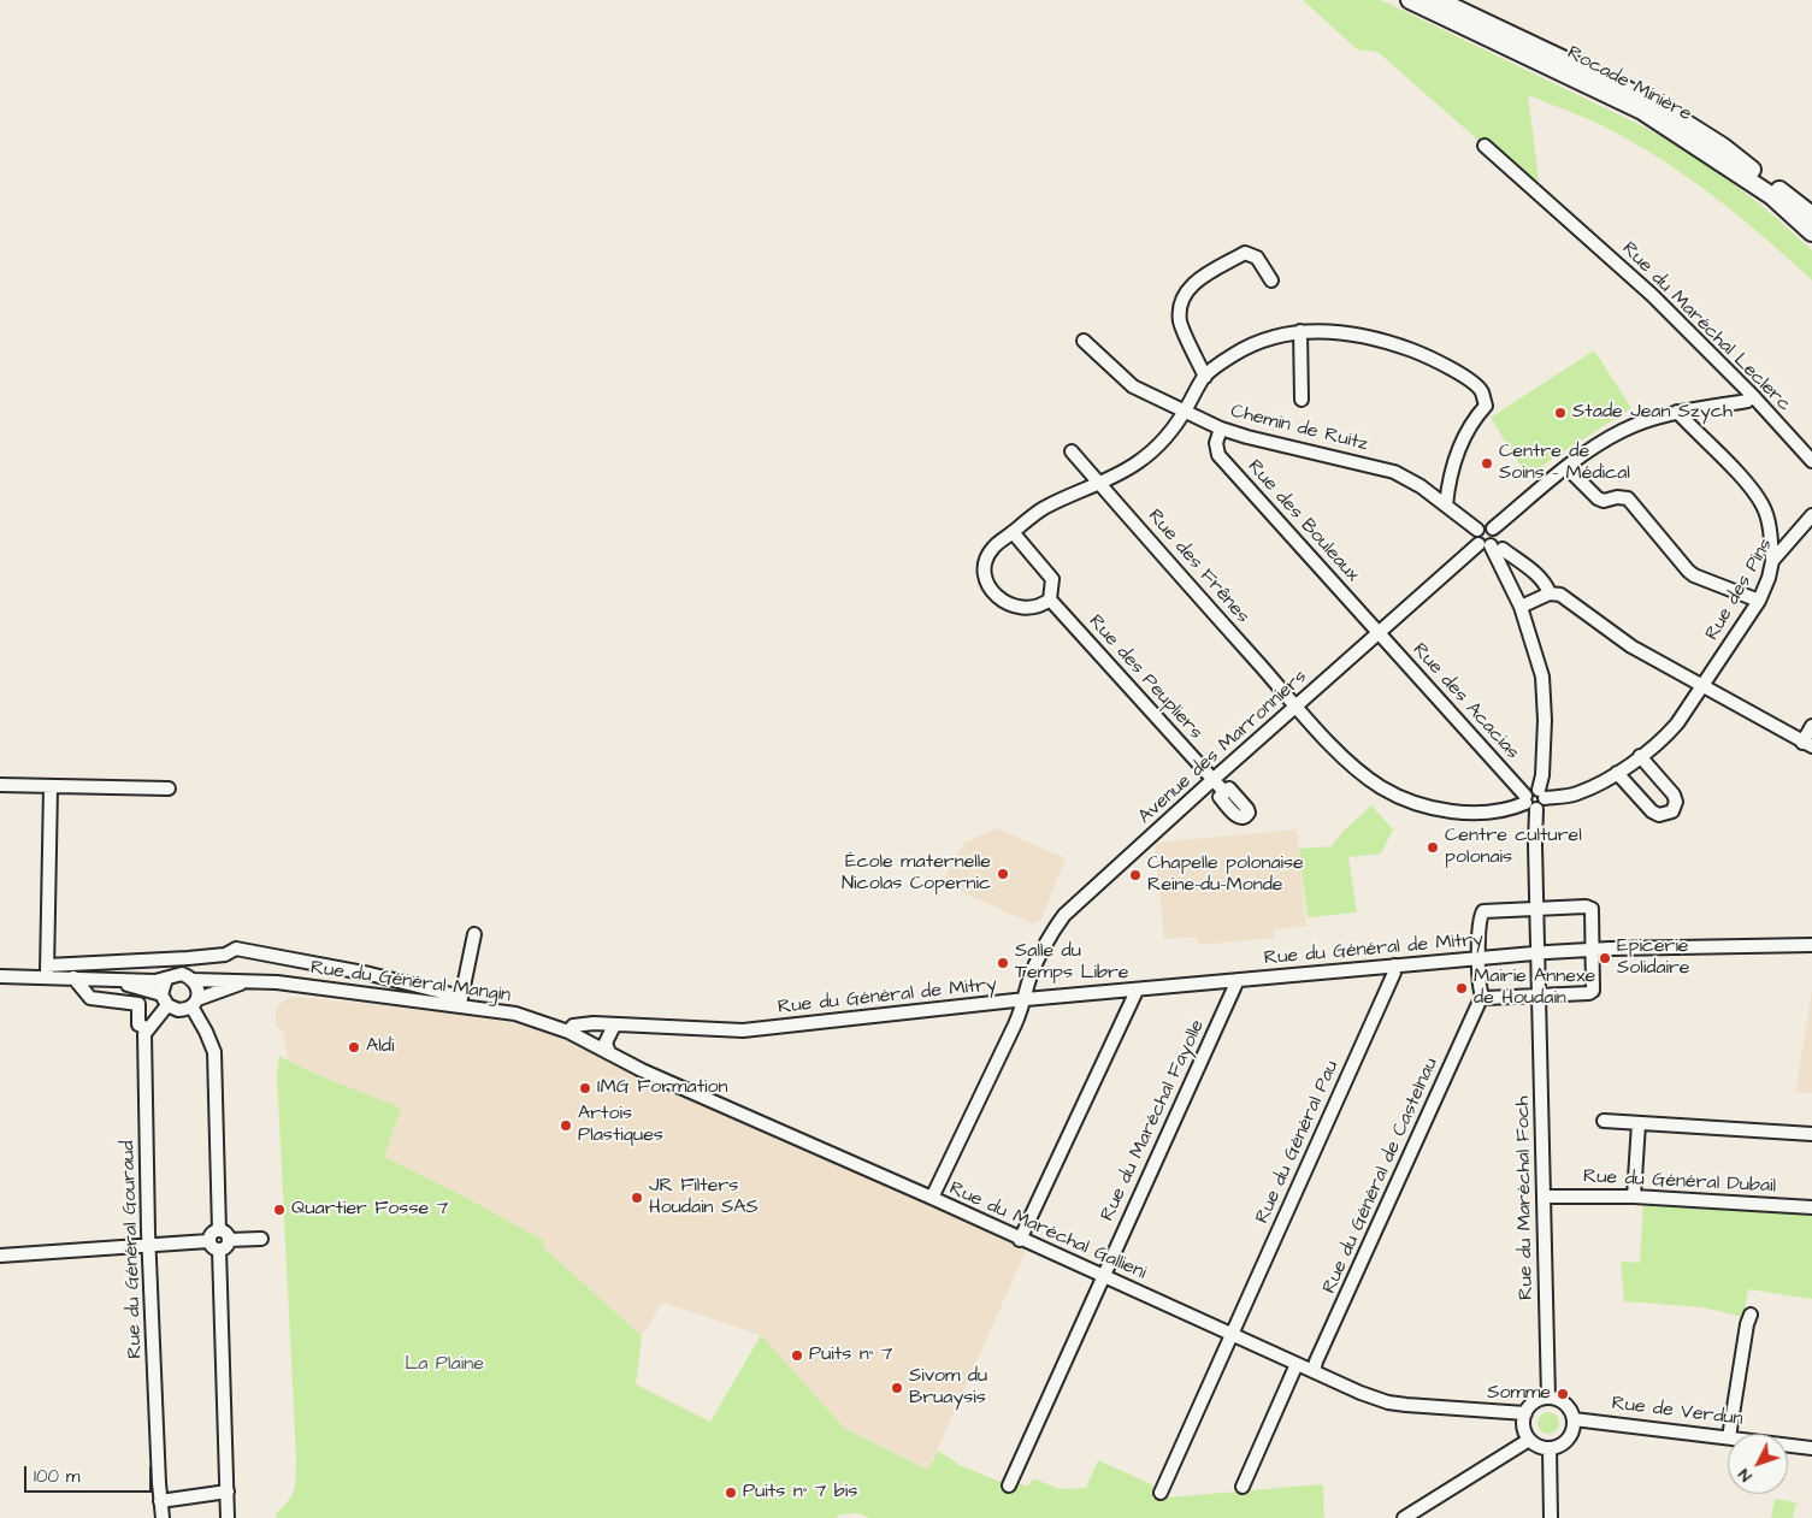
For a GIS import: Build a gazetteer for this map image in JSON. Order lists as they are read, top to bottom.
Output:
{
  "streets": {
    "highway": ["Rocade Minière"],
    "street": [
      "Rue du Maréchal Leclerc",
      "Chemin de Ruitz",
      "Rue des Bouleaux",
      "Rue des Frênes",
      "Rue des Pins",
      "Rue des Peupliers",
      "Rue des Acacias",
      "Avenue des Marronniers",
      "Rue du Général de Mitry",
      "Rue du Général Mangin",
      "Rue du Maréchal Fayolle",
      "Rue du Général Pau",
      "Rue du Général de Castelnau",
      "Rue du Général Dubail",
      "Rue du Maréchal Foch",
      "Rue du Maréchal Gallieni",
      "Rue du Général Gouraud",
      "Rue de Verdun"
    ]
  },
  "crossings": [
    ["Chemin de Ruitz", "Rue des Bouleaux"],
    ["Chemin de Ruitz", "Avenue des Marronniers"],
    ["Rue des Bouleaux", "Rue des Acacias"],
    ["Rue des Bouleaux", "Avenue des Marronniers"],
    ["Rue des Frênes", "Rue des Pins"],
    ["Rue des Frênes", "Rue des Acacias"],
    ["Rue des Frênes", "Avenue des Marronniers"],
    ["Rue des Frênes", "Rue du Maréchal Foch"],
    ["Rue des Pins", "Rue des Acacias"],
    ["Rue des Pins", "Rue du Maréchal Foch"],
    ["Rue des Peupliers", "Avenue des Marronniers"],
    ["Rue des Acacias", "Avenue des Marronniers"],
    ["Rue des Acacias", "Rue du Maréchal Foch"],
    ["Avenue des Marronniers", "Rue du Général de Mitry"],
    ["Avenue des Marronniers", "Rue du Maréchal Gallieni"],
    ["Rue du Général de Mitry", "Rue du Général Mangin"],
    ["Rue du Général de Mitry", "Rue du Maréchal Fayolle"],
    ["Rue du Général de Mitry", "Rue du Général Pau"],
    ["Rue du Général de Mitry", "Rue du Maréchal Foch"],
    ["Rue du Général de Mitry", "Rue du Maréchal Gallieni"],
    ["Rue du Général Mangin", "Rue du Maréchal Gallieni"],
    ["Rue du Maréchal Fayolle", "Rue du Maréchal Gallieni"],
    ["Rue du Général Pau", "Rue du Maréchal Gallieni"],
    ["Rue du Général de Castelnau", "Rue du Maréchal Gallieni"],
    ["Rue du Général Dubail", "Rue du Maréchal Foch"],
    ["Rue du Maréchal Foch", "Rue du Maréchal Gallieni"],
    ["Rue du Maréchal Foch", "Rue de Verdun"],
    ["Rue du Maréchal Gallieni", "Rue de Verdun"]
  ],
  "parks": ["La Plaine"],
  "places": [
    "Stade Jean Szych",
    "Centre de Soins - Médical",
    "Centre culturel polonais",
    "École maternelle Nicolas Copernic",
    "Chapelle polonaise Reine-du-Monde",
    "Epicerie Solidaire",
    "Salle du Temps Libre",
    "Mairie Annexe de Houdain",
    "Aldi",
    "IMG Formation",
    "Artois Plastiques",
    "JR Filters Houdain SAS",
    "Quartier Fosse 7",
    "Puits n° 7",
    "Sivom du Bruaysis",
    "Somme",
    "Puits n° 7 bis"
  ],
  "scale_bar": "100 m",
  "north": "bottom left"
}
